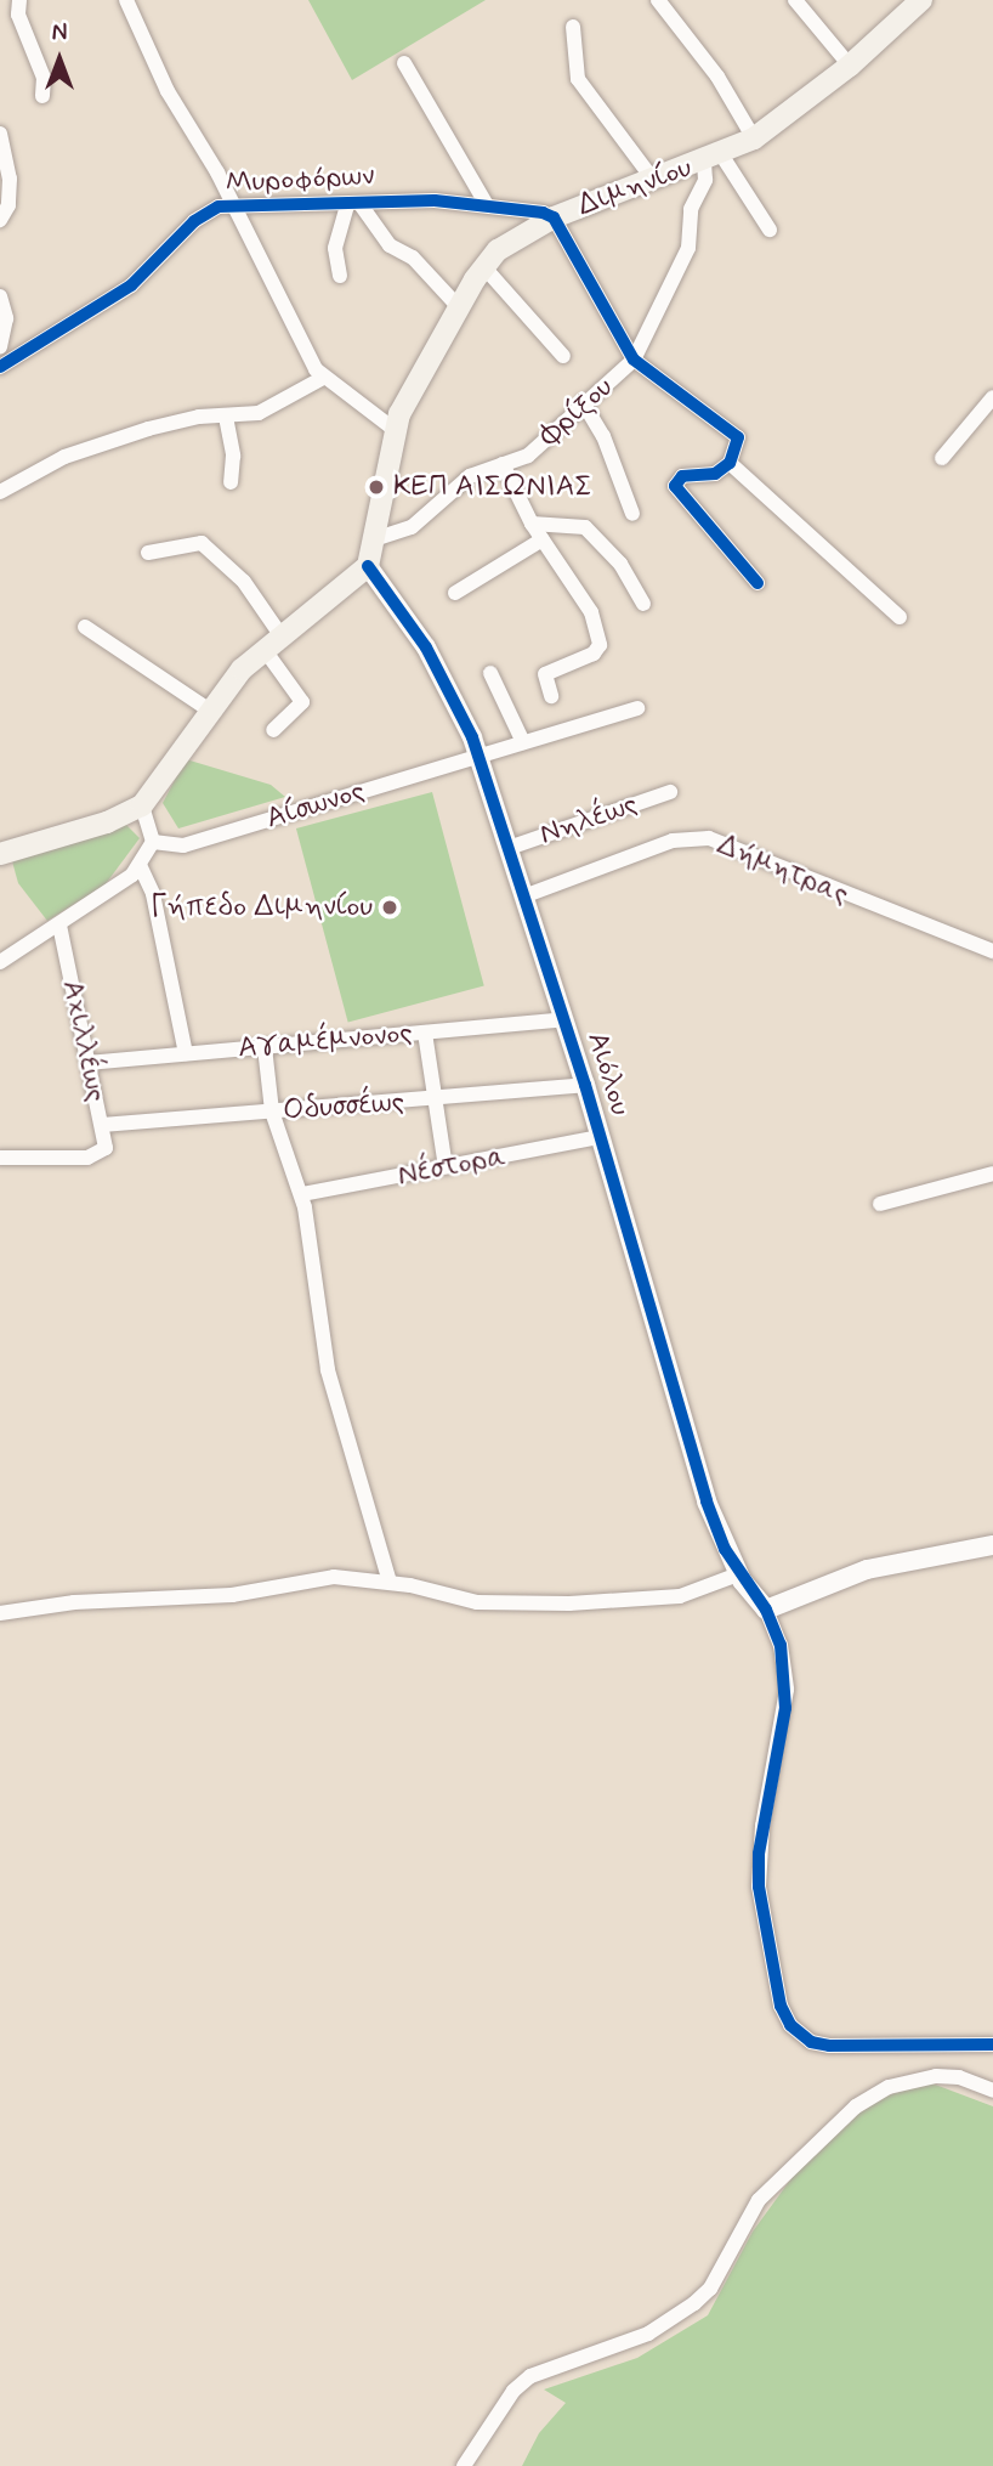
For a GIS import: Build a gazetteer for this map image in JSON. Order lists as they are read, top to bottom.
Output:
{
  "streets": {
    "main road": ["Διμηνίου"],
    "street": [
      "Μυροφόρων",
      "Φρίξου",
      "Αίσωνος",
      "Νηλέως",
      "Δήμητρας",
      "Αχιλλέως",
      "Αγαμέμνονος",
      "Αιόλου",
      "Οδυσσέως",
      "Νέστορα"
    ]
  },
  "crossings": [
    ["Μυροφόρων", "Διμηνίου"],
    ["Διμηνίου", "Φρίξου"],
    ["Διμηνίου", "Αιόλου"],
    ["Αίσωνος", "Αιόλου"],
    ["Νηλέως", "Αιόλου"],
    ["Δήμητρας", "Αιόλου"],
    ["Αχιλλέως", "Αγαμέμνονος"],
    ["Αχιλλέως", "Οδυσσέως"],
    ["Αγαμέμνονος", "Αιόλου"],
    ["Αιόλου", "Οδυσσέως"],
    ["Αιόλου", "Νέστορα"]
  ],
  "places": ["ΚΕΠ ΑΙΣΩΝΙΑΣ", "Γήπεδο Διμηνίου"],
  "north": "top"
}
